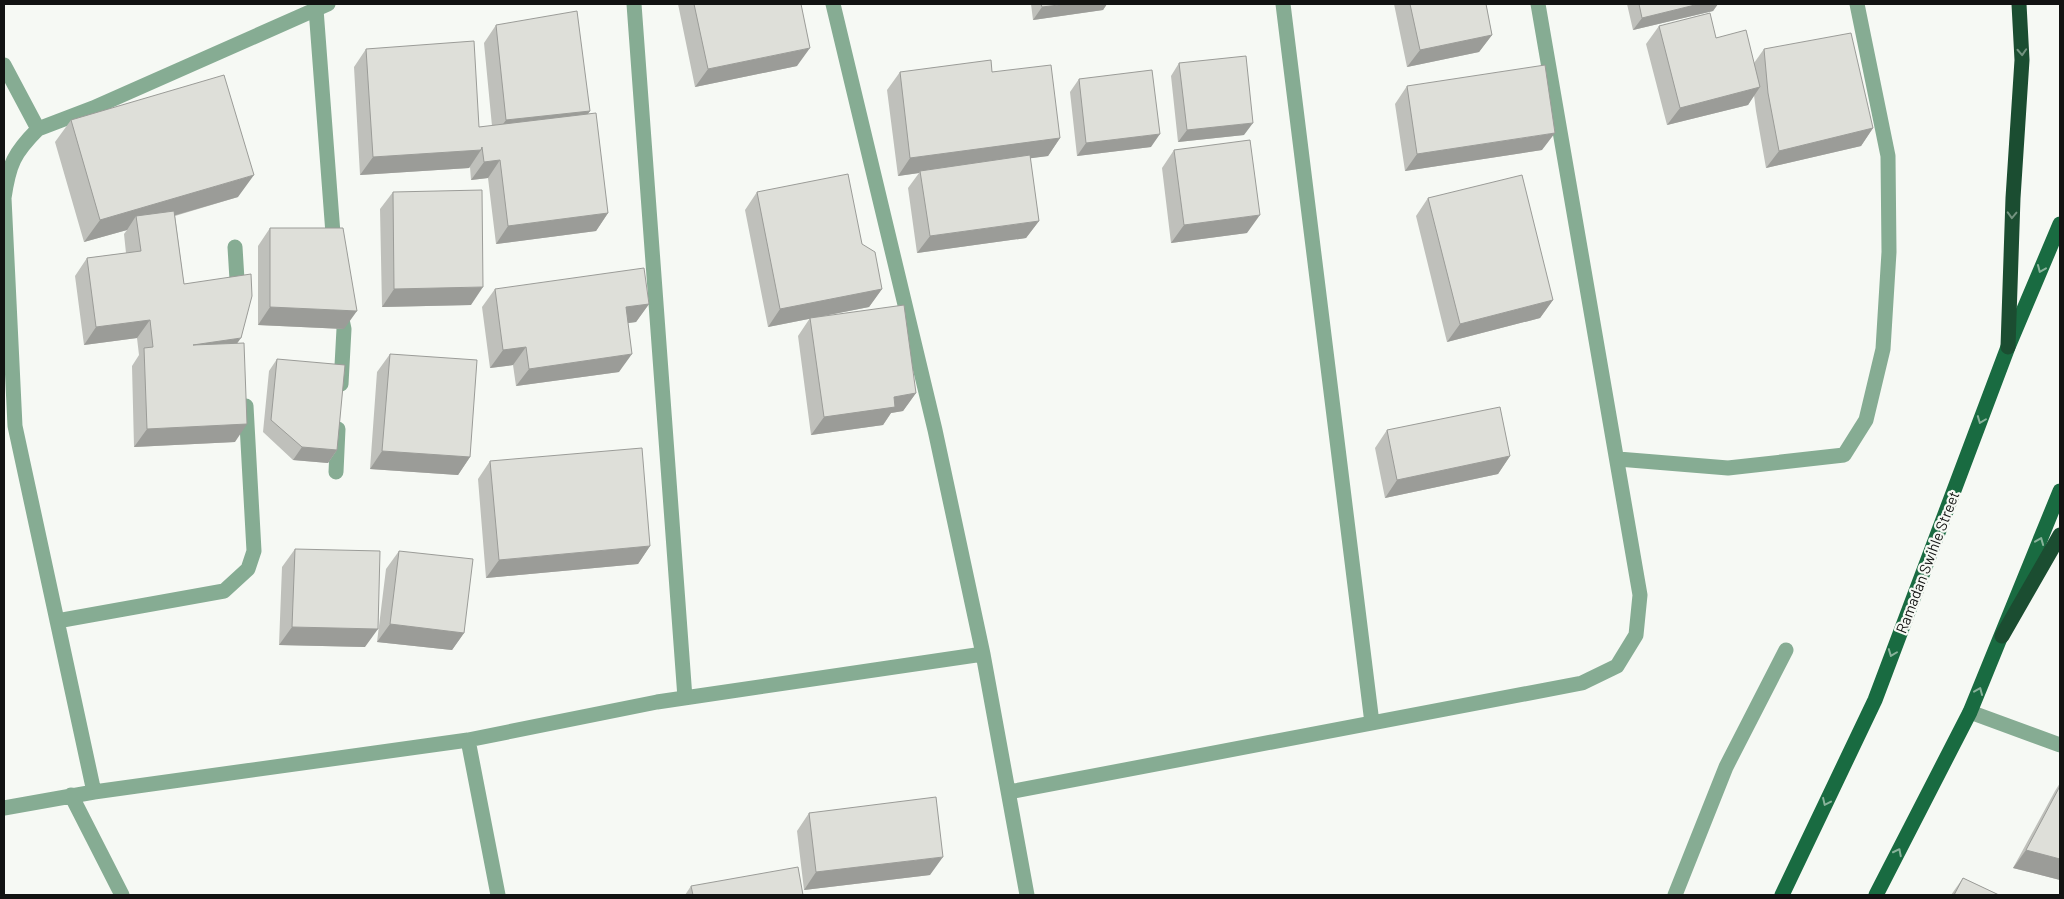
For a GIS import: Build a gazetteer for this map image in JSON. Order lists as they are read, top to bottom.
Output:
{
  "streets": {
    "main road": ["Ramadan Swihle Street"]
  }
}
